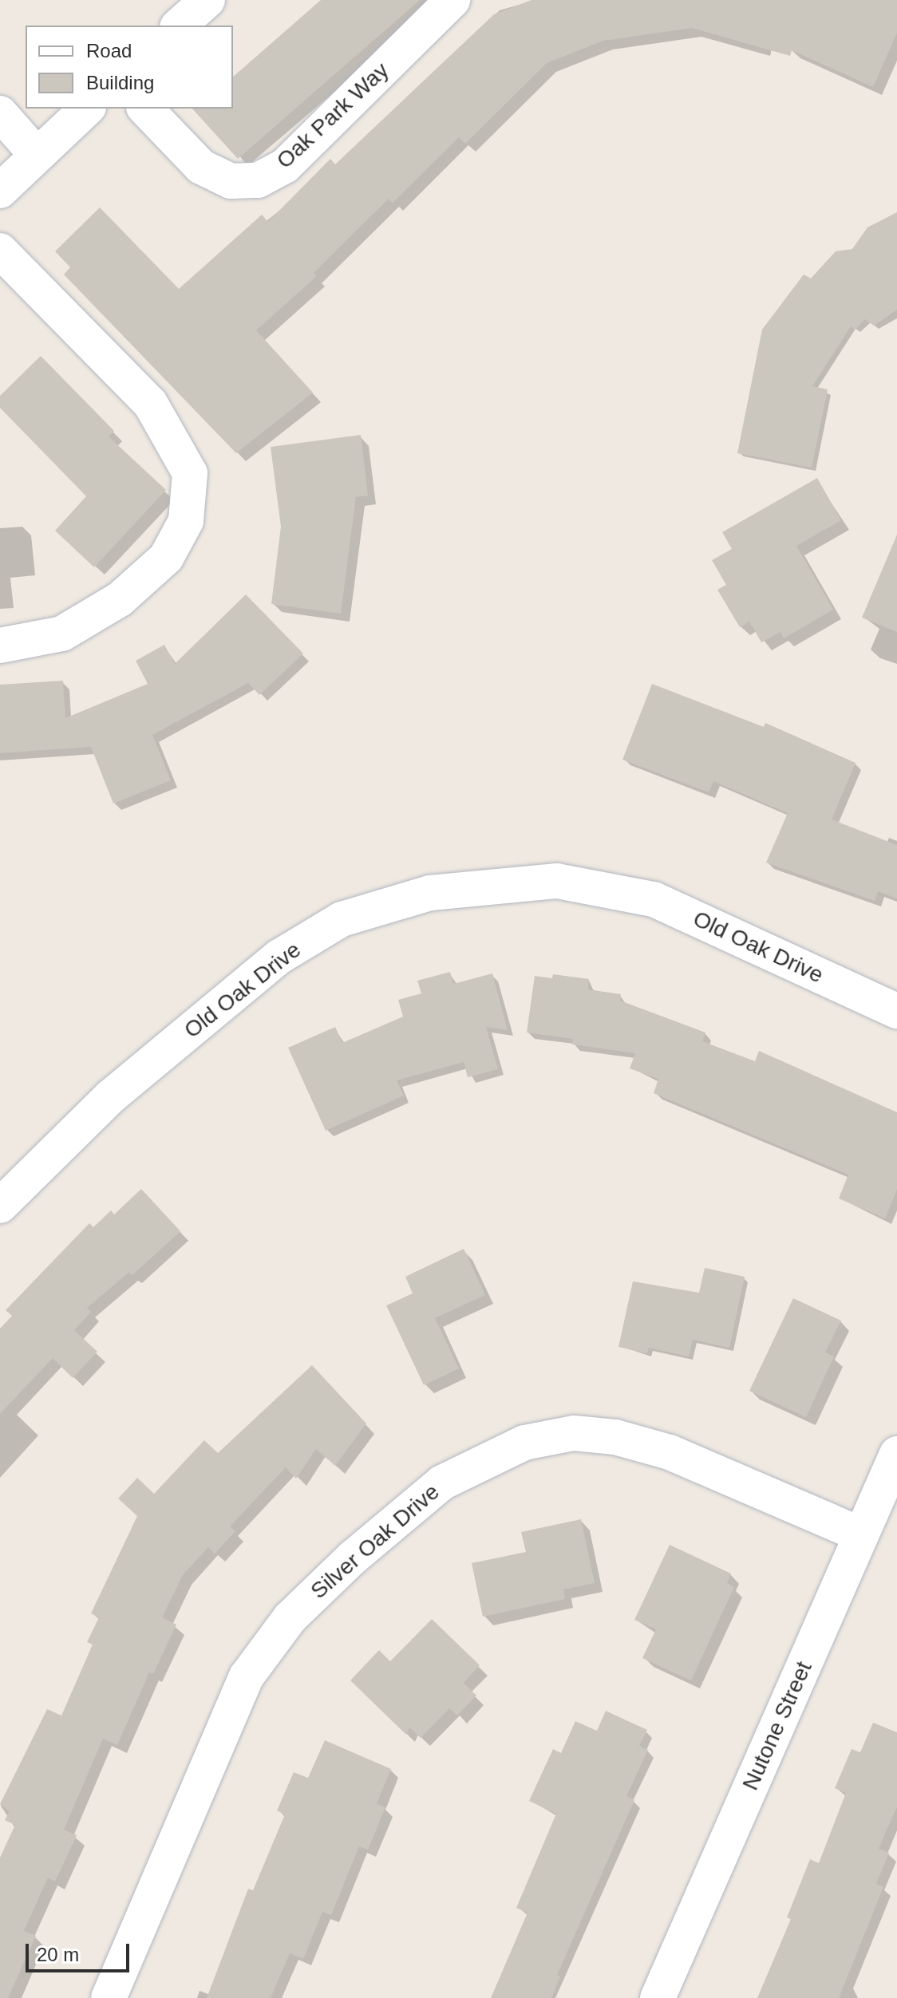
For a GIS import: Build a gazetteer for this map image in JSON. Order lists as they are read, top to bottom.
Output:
{
  "streets": {
    "street": [
      "Oak Park Way",
      "Old Oak Drive",
      "Silver Oak Drive",
      "Nutone Street"
    ]
  },
  "crossings": [
    ["Silver Oak Drive", "Nutone Street"]
  ],
  "legend": ["Road", "Building"],
  "scale_bar": "20 m"
}
